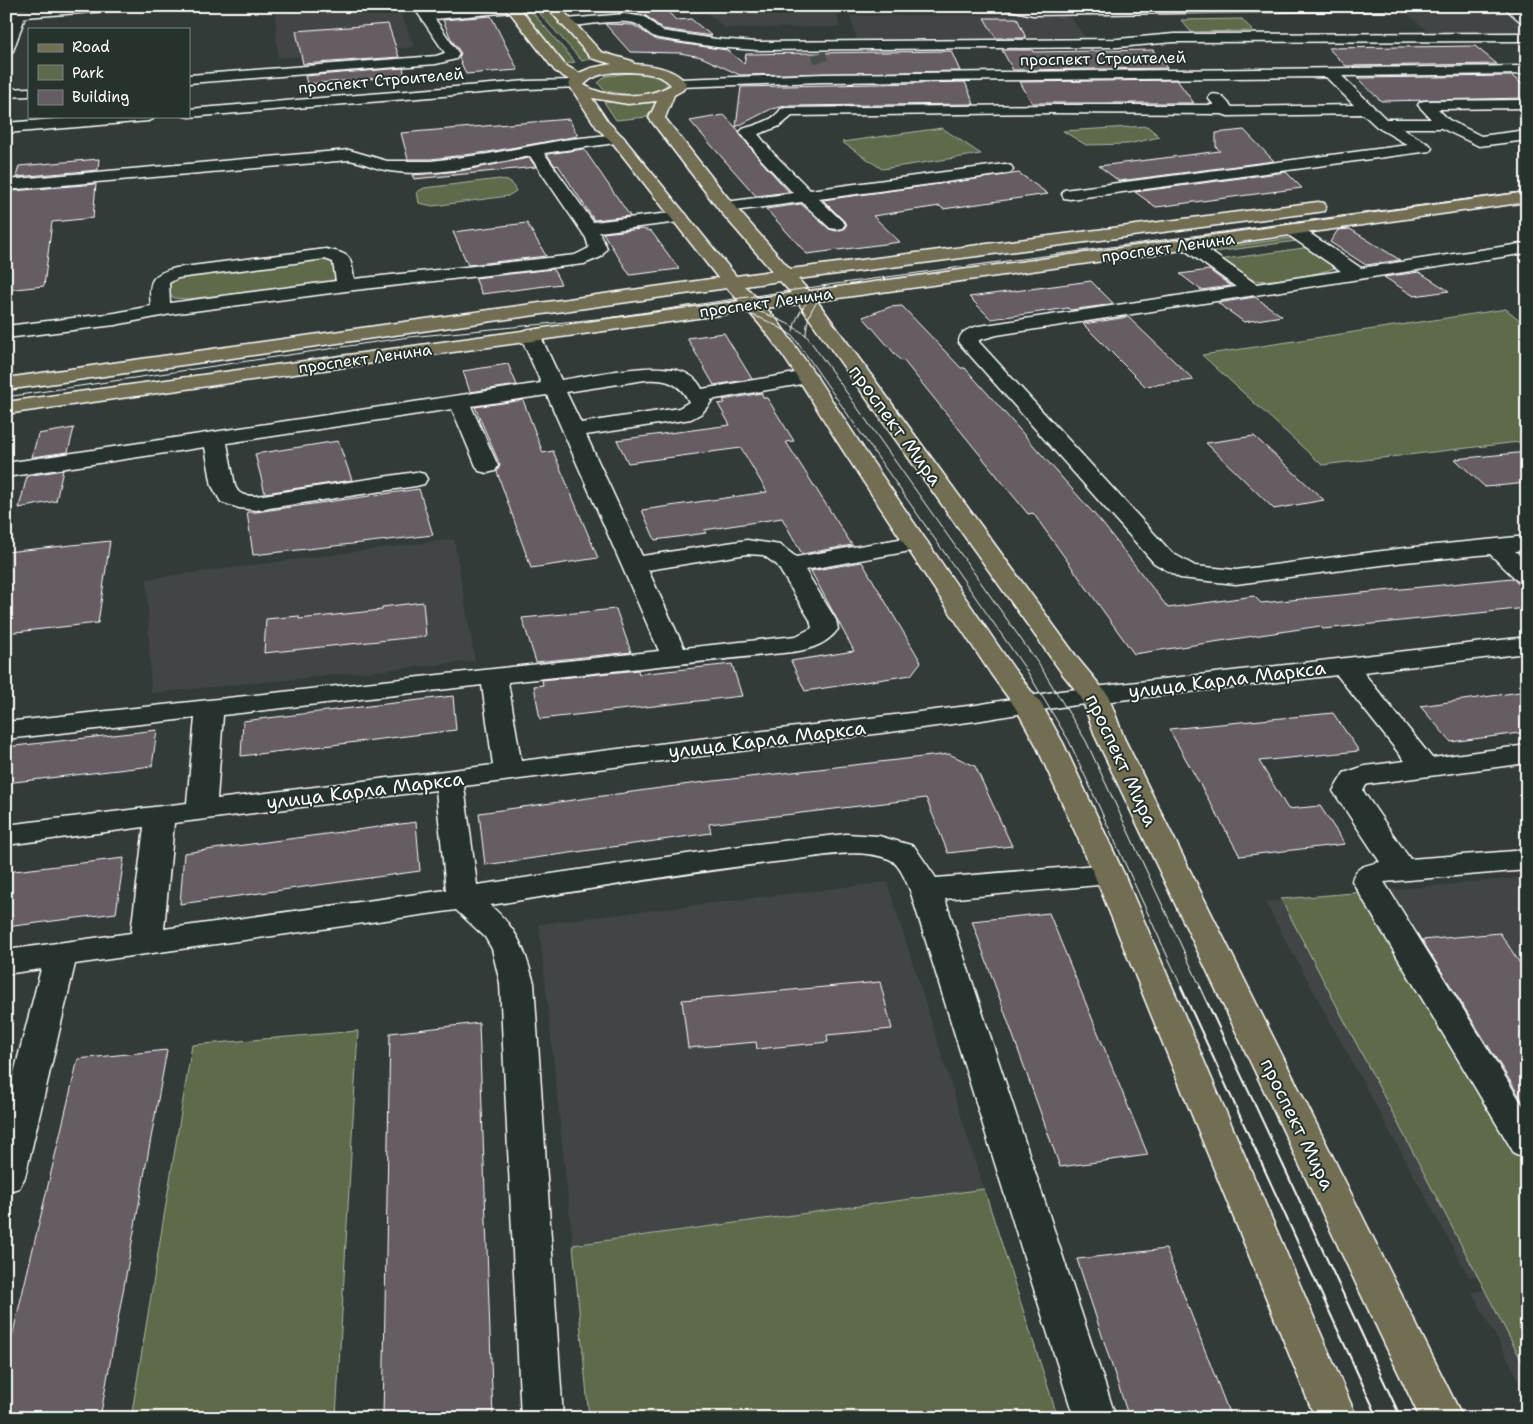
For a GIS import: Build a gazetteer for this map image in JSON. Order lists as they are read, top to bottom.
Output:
{
  "streets": {
    "main road": ["проспект Ленина", "проспект Мира"],
    "street": ["проспект Строителей", "улица Карла Маркса"]
  },
  "crossings": [
    ["проспект Ленина", "проспект Мира"],
    ["проспект Мира", "улица Карла Маркса"]
  ],
  "legend": ["Road", "Park", "Building"]
}
